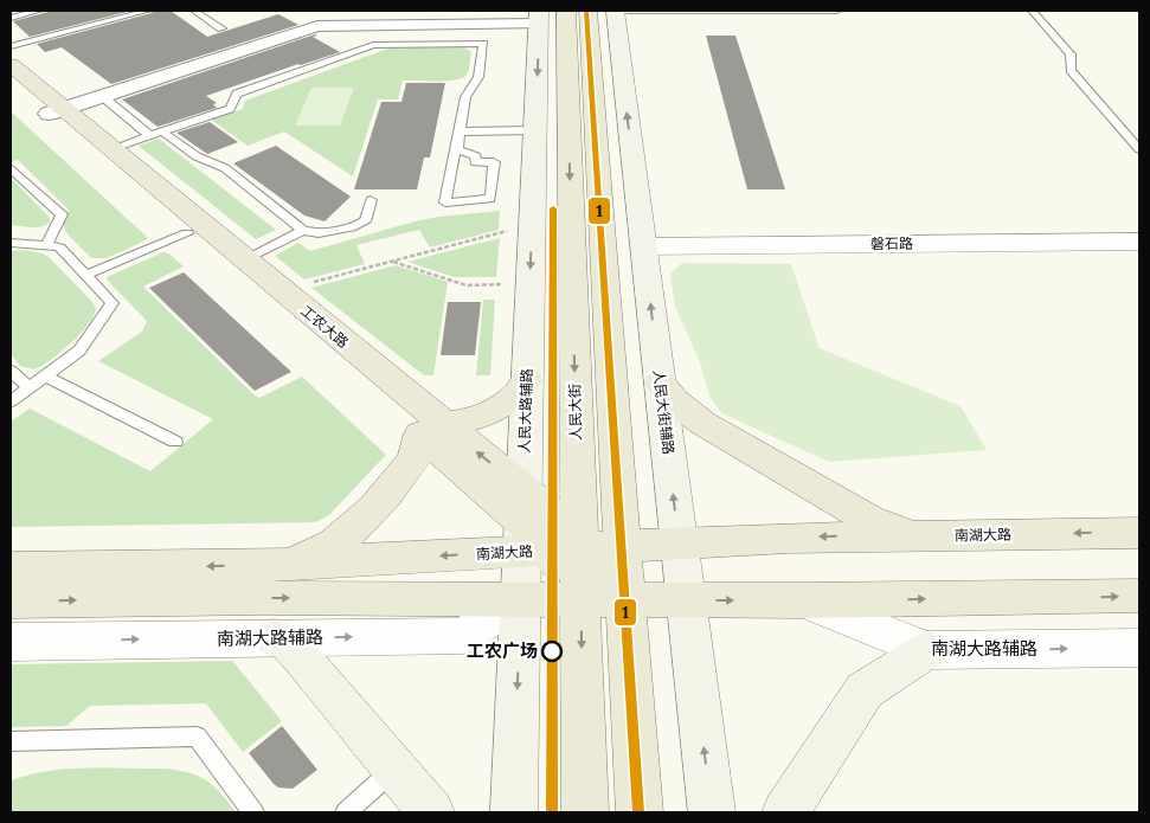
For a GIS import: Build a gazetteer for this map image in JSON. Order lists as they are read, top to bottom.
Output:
{
  "streets": {
    "main road": [
      "工农大路",
      "人民大路辅路",
      "人民大街",
      "人民大街辅路",
      "南湖大路"
    ],
    "street": ["磐石路", "南湖大路辅路"]
  },
  "crossings": [
    ["磐石路", "人民大街辅路"],
    ["工农大路", "人民大路辅路"],
    ["工农大路", "人民大街"],
    ["工农大路", "南湖大路"],
    ["人民大路辅路", "人民大街"],
    ["人民大路辅路", "南湖大路"],
    ["人民大路辅路", "南湖大路辅路"],
    ["人民大街", "南湖大路"],
    ["人民大街辅路", "南湖大路"]
  ],
  "one_way": ["人民大路辅路", "人民大街辅路", "南湖大路辅路"],
  "places": ["工农广场"],
  "lines": ["transit line 1"]
}
